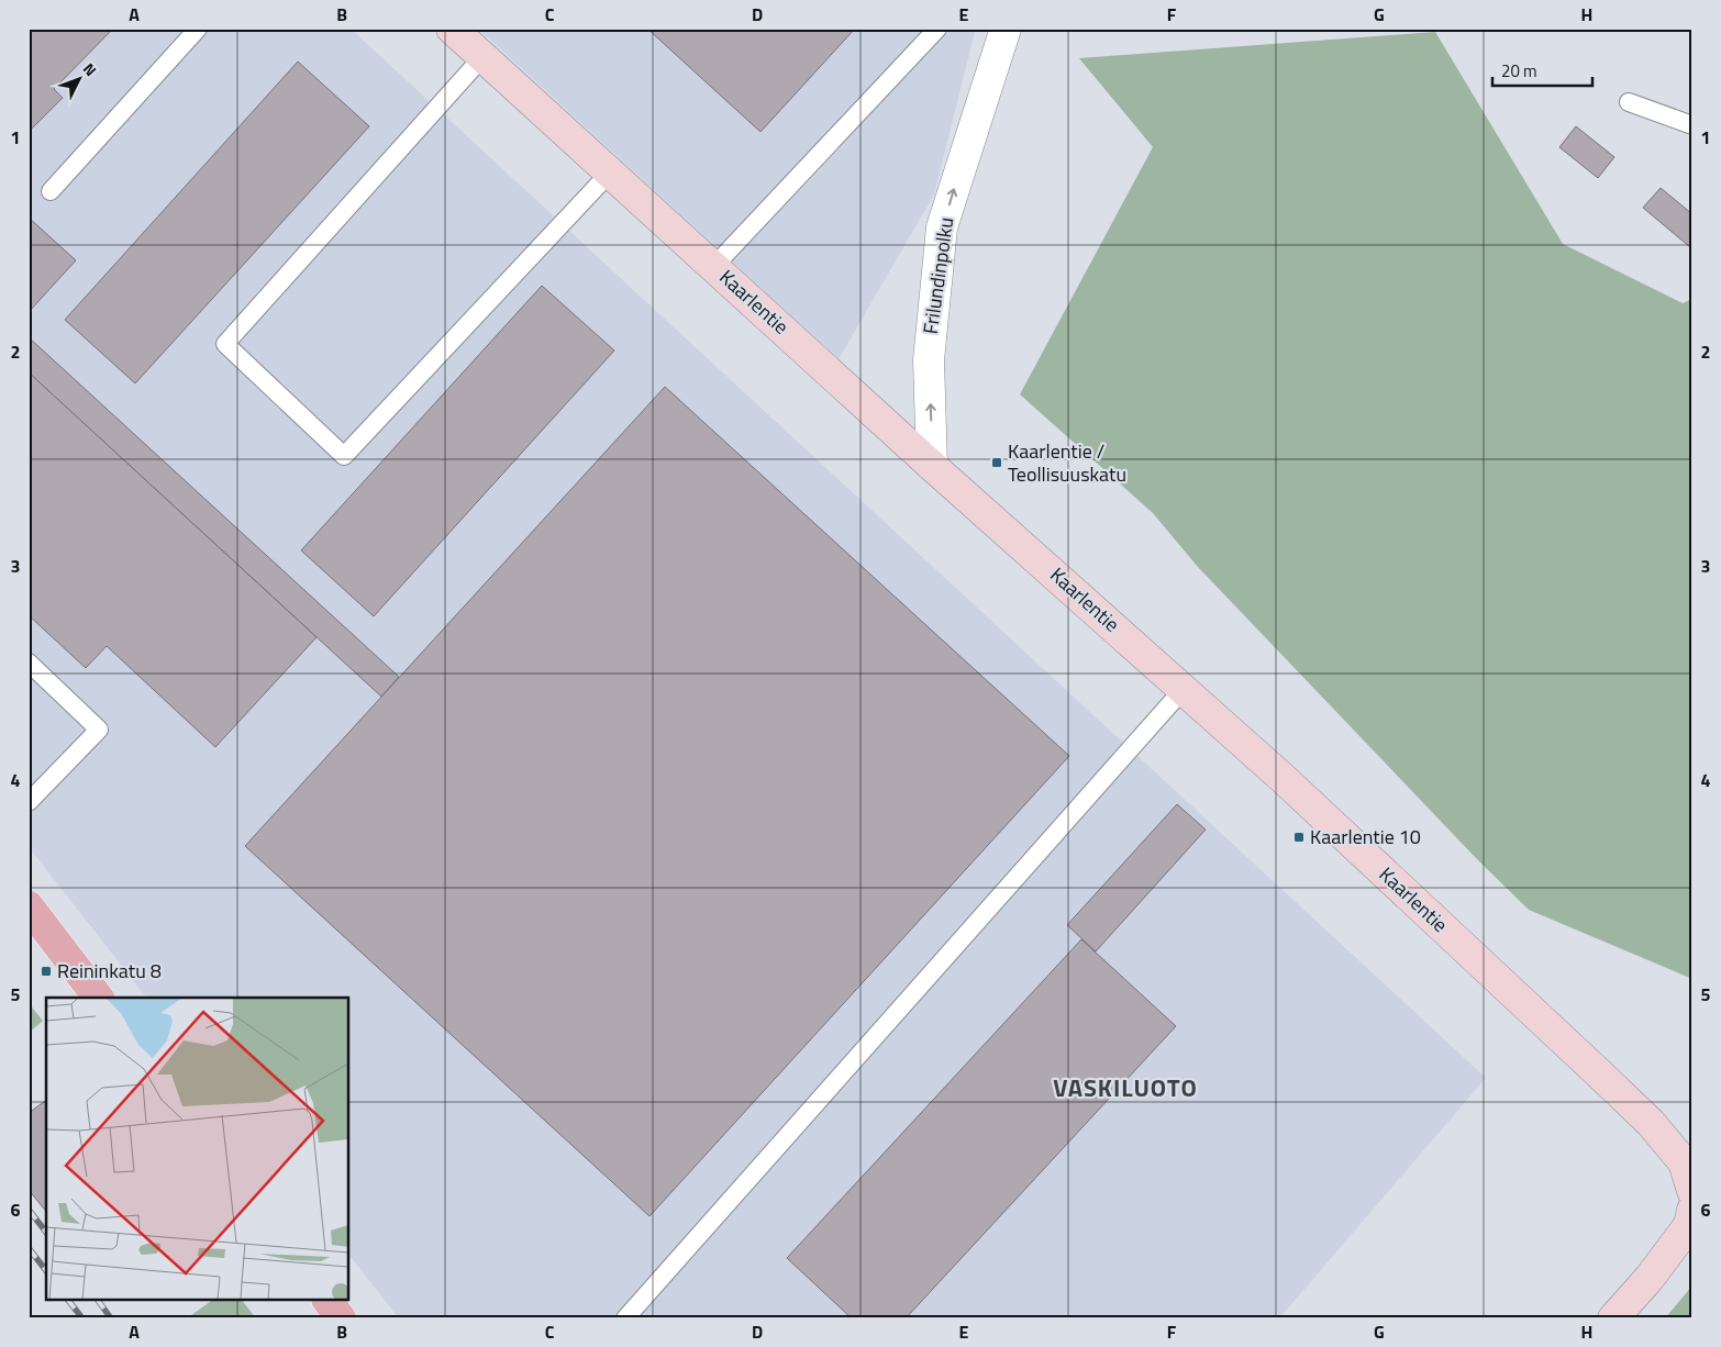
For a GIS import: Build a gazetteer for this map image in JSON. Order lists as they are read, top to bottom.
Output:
{
  "streets": {
    "street": ["Frilundinpolku", "Kaarlentie"]
  },
  "crossings": [
    ["Frilundinpolku", "Kaarlentie"]
  ],
  "one_way": ["Frilundinpolku"],
  "districts": ["VASKILUOTO"],
  "places": {
    "transit": ["Kaarlentie / Teollisuuskatu", "Kaarlentie 10", "Reininkatu 8"]
  },
  "scale_bar": "20 m",
  "north": "top right",
  "grid": {
    "columns": [
      "A",
      "B",
      "C",
      "D",
      "E",
      "F",
      "G",
      "H"
    ],
    "rows": [
      "1",
      "2",
      "3",
      "4",
      "5",
      "6"
    ]
  }
}
